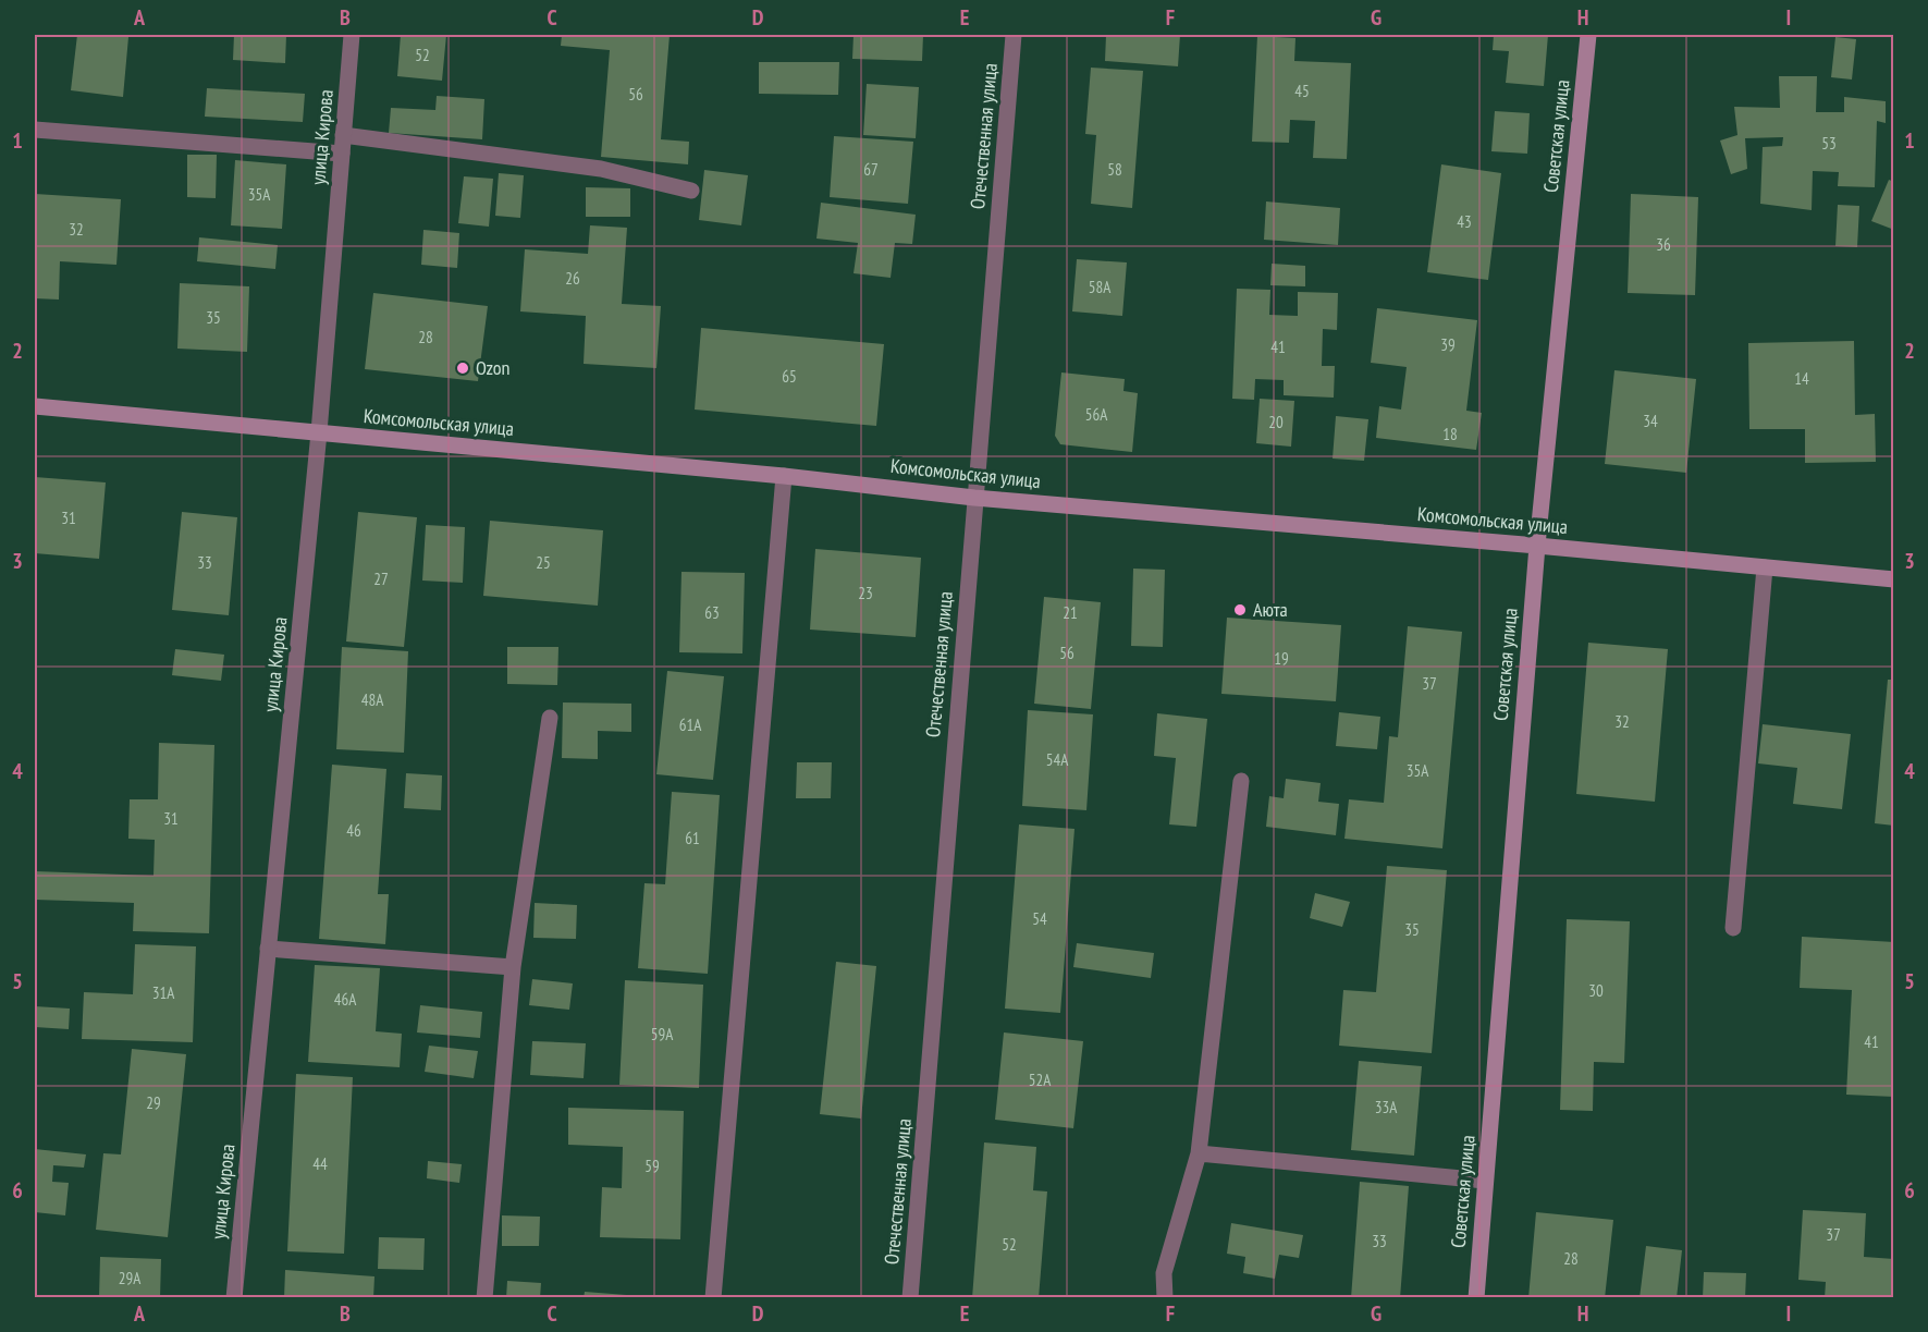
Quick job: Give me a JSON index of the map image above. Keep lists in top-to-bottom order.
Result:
{
  "streets": {
    "main road": ["Советская улица", "Комсомольская улица"],
    "street": ["Отечественная улица", "улица Кирова"]
  },
  "crossings": [
    ["Отечественная улица", "Комсомольская улица"],
    ["Советская улица", "Комсомольская улица"],
    ["улица Кирова", "Комсомольская улица"]
  ],
  "places": ["Ozon", "Аюта"],
  "house_numbers": [
    "52",
    "45",
    "56",
    "53",
    "67",
    "58",
    "35А",
    "43",
    "32",
    "36",
    "26",
    "58А",
    "35",
    "28",
    "39",
    "41",
    "65",
    "14",
    "56А",
    "34",
    "20",
    "18",
    "31",
    "33",
    "25",
    "27",
    "23",
    "63",
    "21",
    "56",
    "19",
    "37",
    "48А",
    "32",
    "61А",
    "54А",
    "35А",
    "31",
    "46",
    "61",
    "54",
    "35",
    "30",
    "31А",
    "46А",
    "59А",
    "41",
    "52А",
    "29",
    "33А",
    "44",
    "59",
    "37",
    "33",
    "52",
    "28",
    "29А"
  ],
  "grid": {
    "columns": [
      "A",
      "B",
      "C",
      "D",
      "E",
      "F",
      "G",
      "H",
      "I"
    ],
    "rows": [
      "1",
      "2",
      "3",
      "4",
      "5",
      "6"
    ]
  }
}
